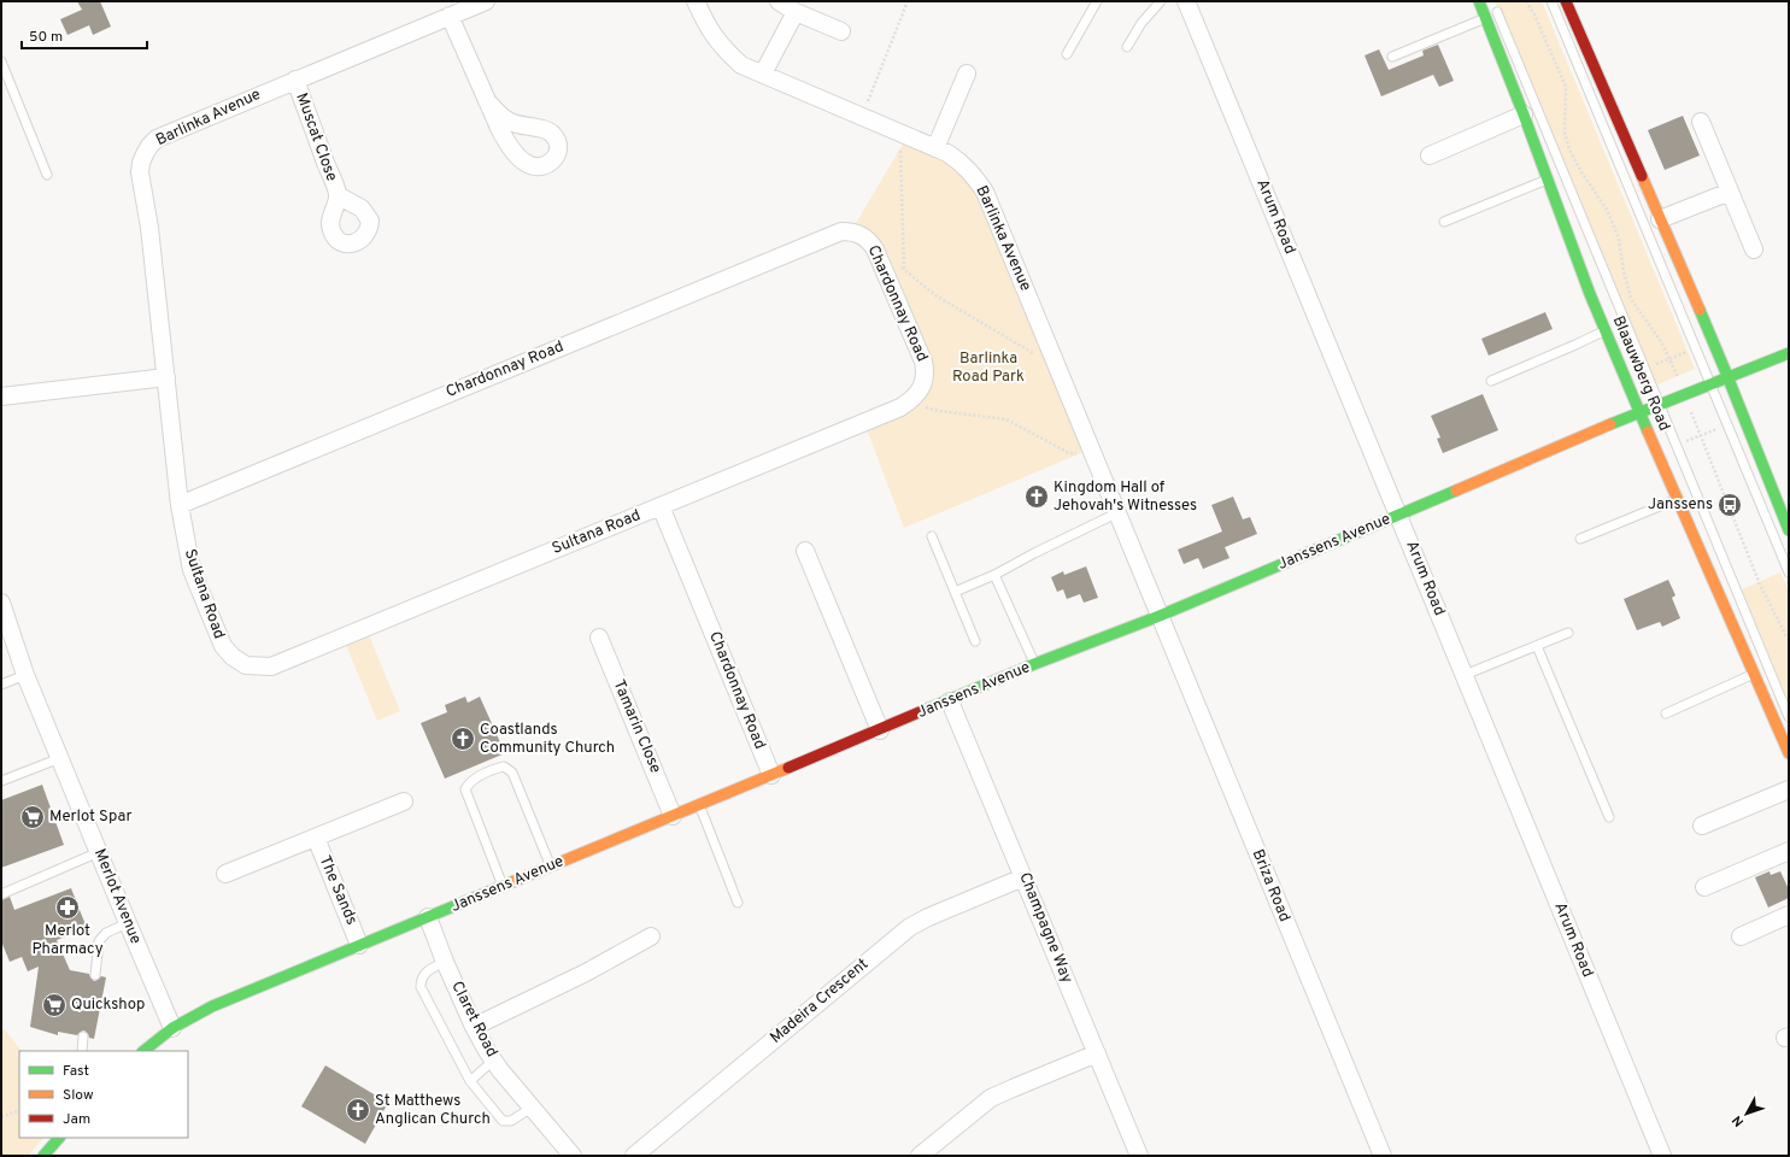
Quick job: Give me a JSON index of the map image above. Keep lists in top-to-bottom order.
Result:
{
  "streets": {
    "street": [
      "Barlinka Avenue",
      "Muscat Close",
      "Arum Road",
      "Chardonnay Road",
      "Blaauwberg Road",
      "Sultana Road",
      "Janssens Avenue",
      "Tamarin Close",
      "Briza Road",
      "The Sands",
      "Merlot Avenue",
      "Champagne Way",
      "Madeira Crescent",
      "Claret Road"
    ]
  },
  "crossings": [
    ["Barlinka Avenue", "Muscat Close"],
    ["Barlinka Avenue", "Sultana Road"],
    ["Barlinka Avenue", "Janssens Avenue"],
    ["Barlinka Avenue", "Briza Road"],
    ["Arum Road", "Janssens Avenue"],
    ["Chardonnay Road", "Sultana Road"],
    ["Chardonnay Road", "Janssens Avenue"],
    ["Blaauwberg Road", "Janssens Avenue"],
    ["Janssens Avenue", "Tamarin Close"],
    ["Janssens Avenue", "Briza Road"],
    ["Janssens Avenue", "The Sands"],
    ["Janssens Avenue", "Merlot Avenue"],
    ["Janssens Avenue", "Champagne Way"],
    ["Janssens Avenue", "Claret Road"],
    ["Champagne Way", "Madeira Crescent"]
  ],
  "parks": ["Barlinka Road Park"],
  "places": {
    "church": ["Kingdom Hall of Jehovah's Witnesses", "Coastlands Community Church", "St Matthews Anglican Church"],
    "bus stop": ["Janssens"],
    "supermarket": ["Merlot Spar", "Quickshop"],
    "pharmacy": ["Merlot Pharmacy"]
  },
  "legend": ["Fast", "Slow", "Jam"],
  "scale_bar": "50 m",
  "north": "bottom left"
}
